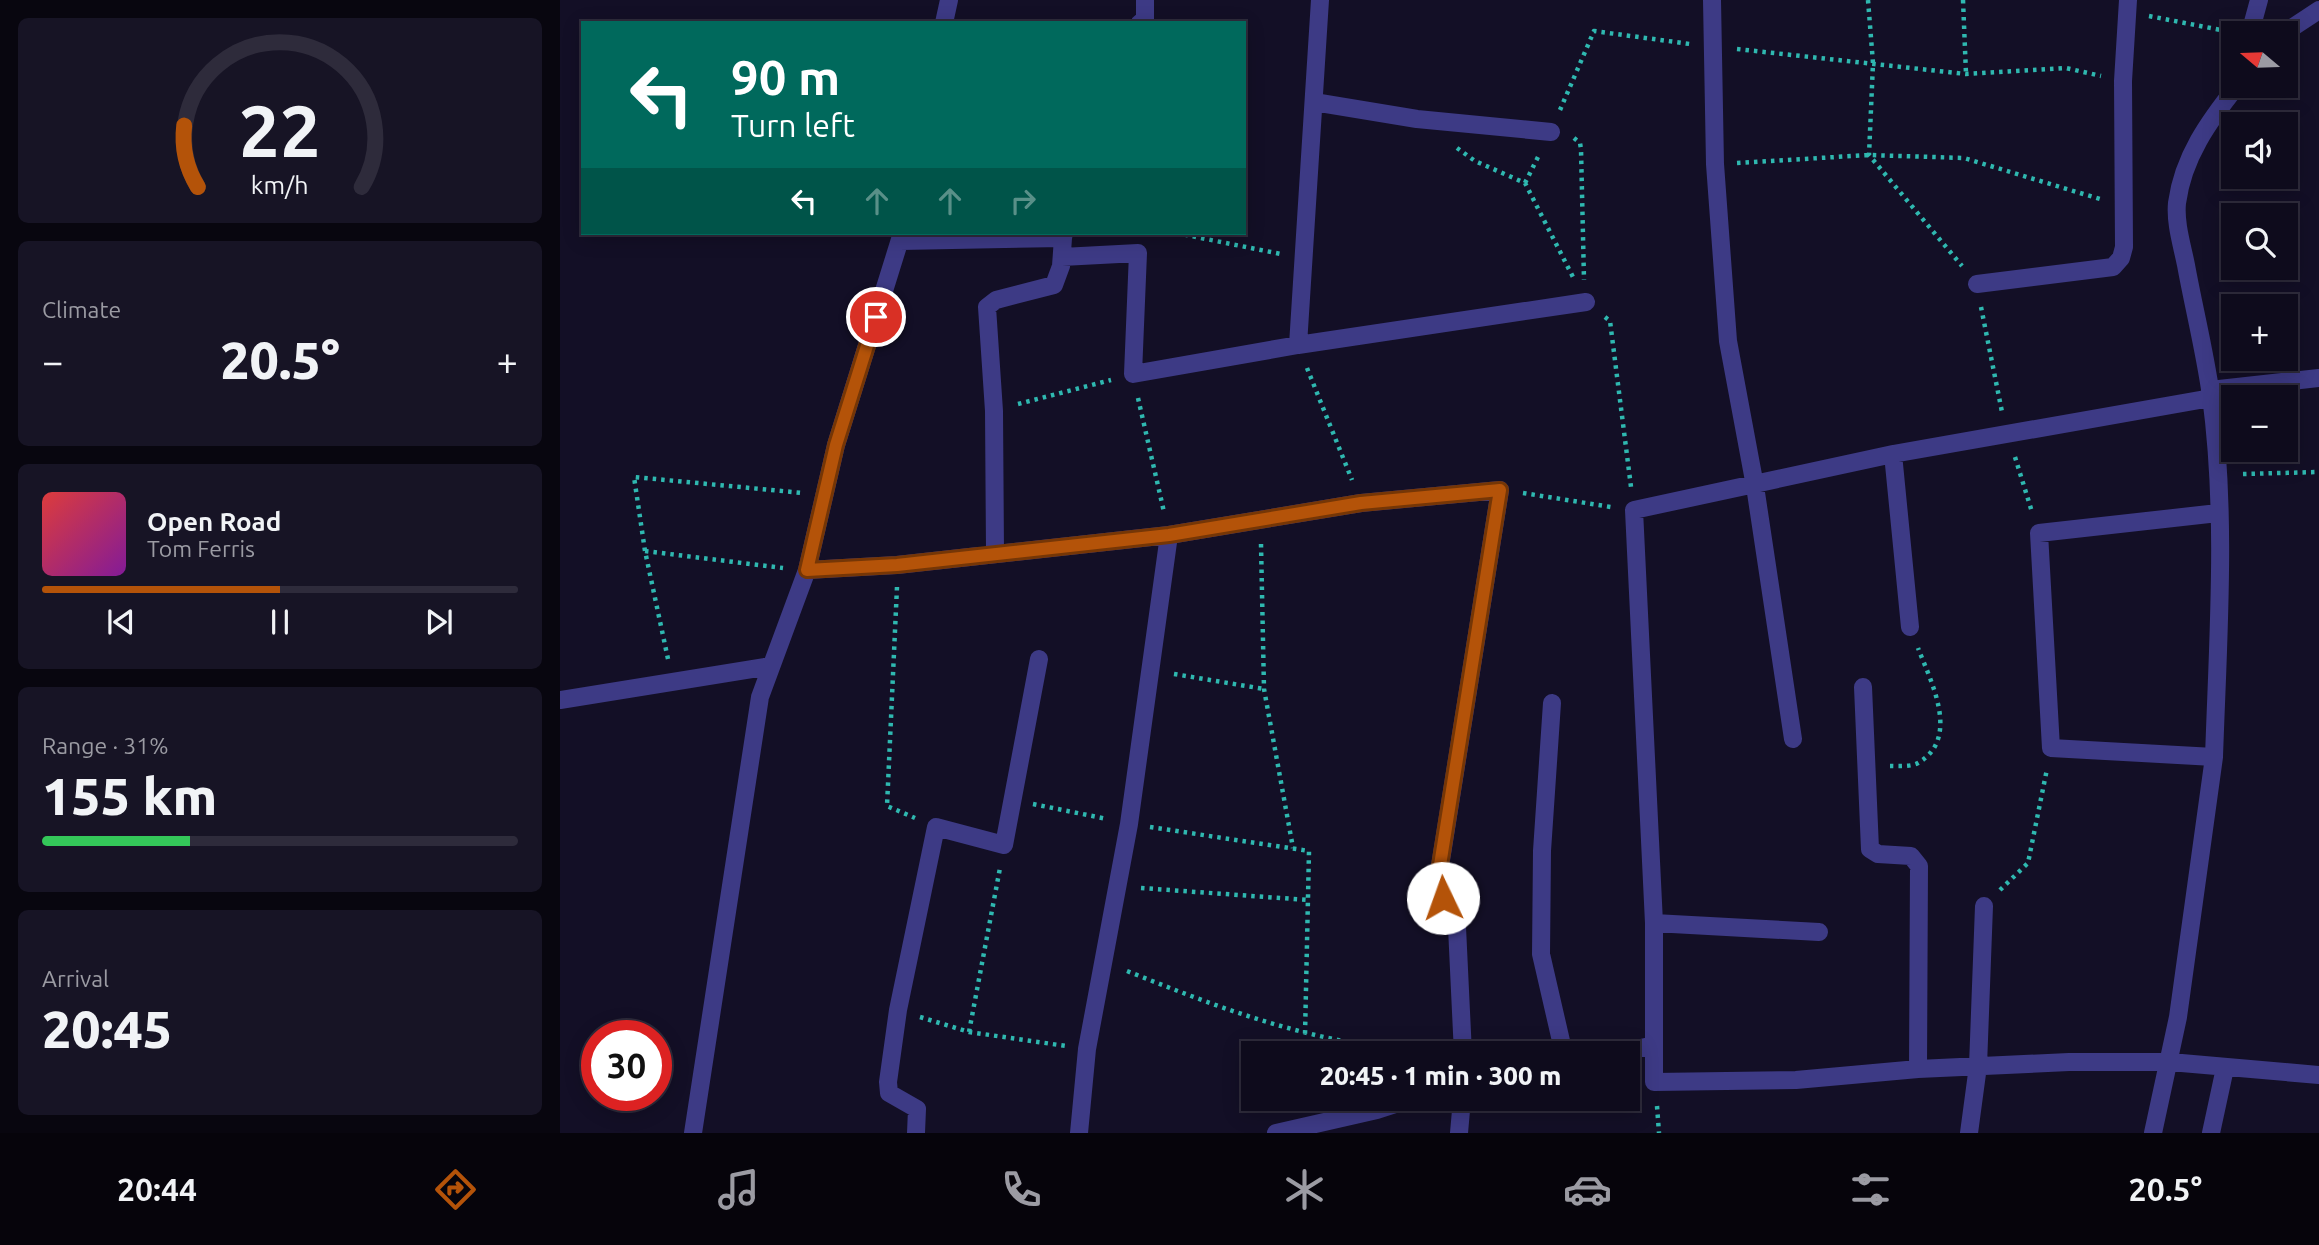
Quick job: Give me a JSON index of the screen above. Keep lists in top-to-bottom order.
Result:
{
  "north": "left",
  "page": {
    "map_buttons": ["+", "−"],
    "turn": ["90 m", "Turn left"],
    "tile": [
      "Climate",
      ["Range · 31%", "155 km"],
      ["Arrival", "20:45"]
    ],
    "heat": ["−", "20.5°", "+"],
    "song": ["Open Road", "Tom Ferris"],
    "limit": "30",
    "trip": "20:45 · 1 min · 300 m",
    "tabs": ["20:44", "20.5°"],
    "gauge": ["22", "km/h"]
  }
}
